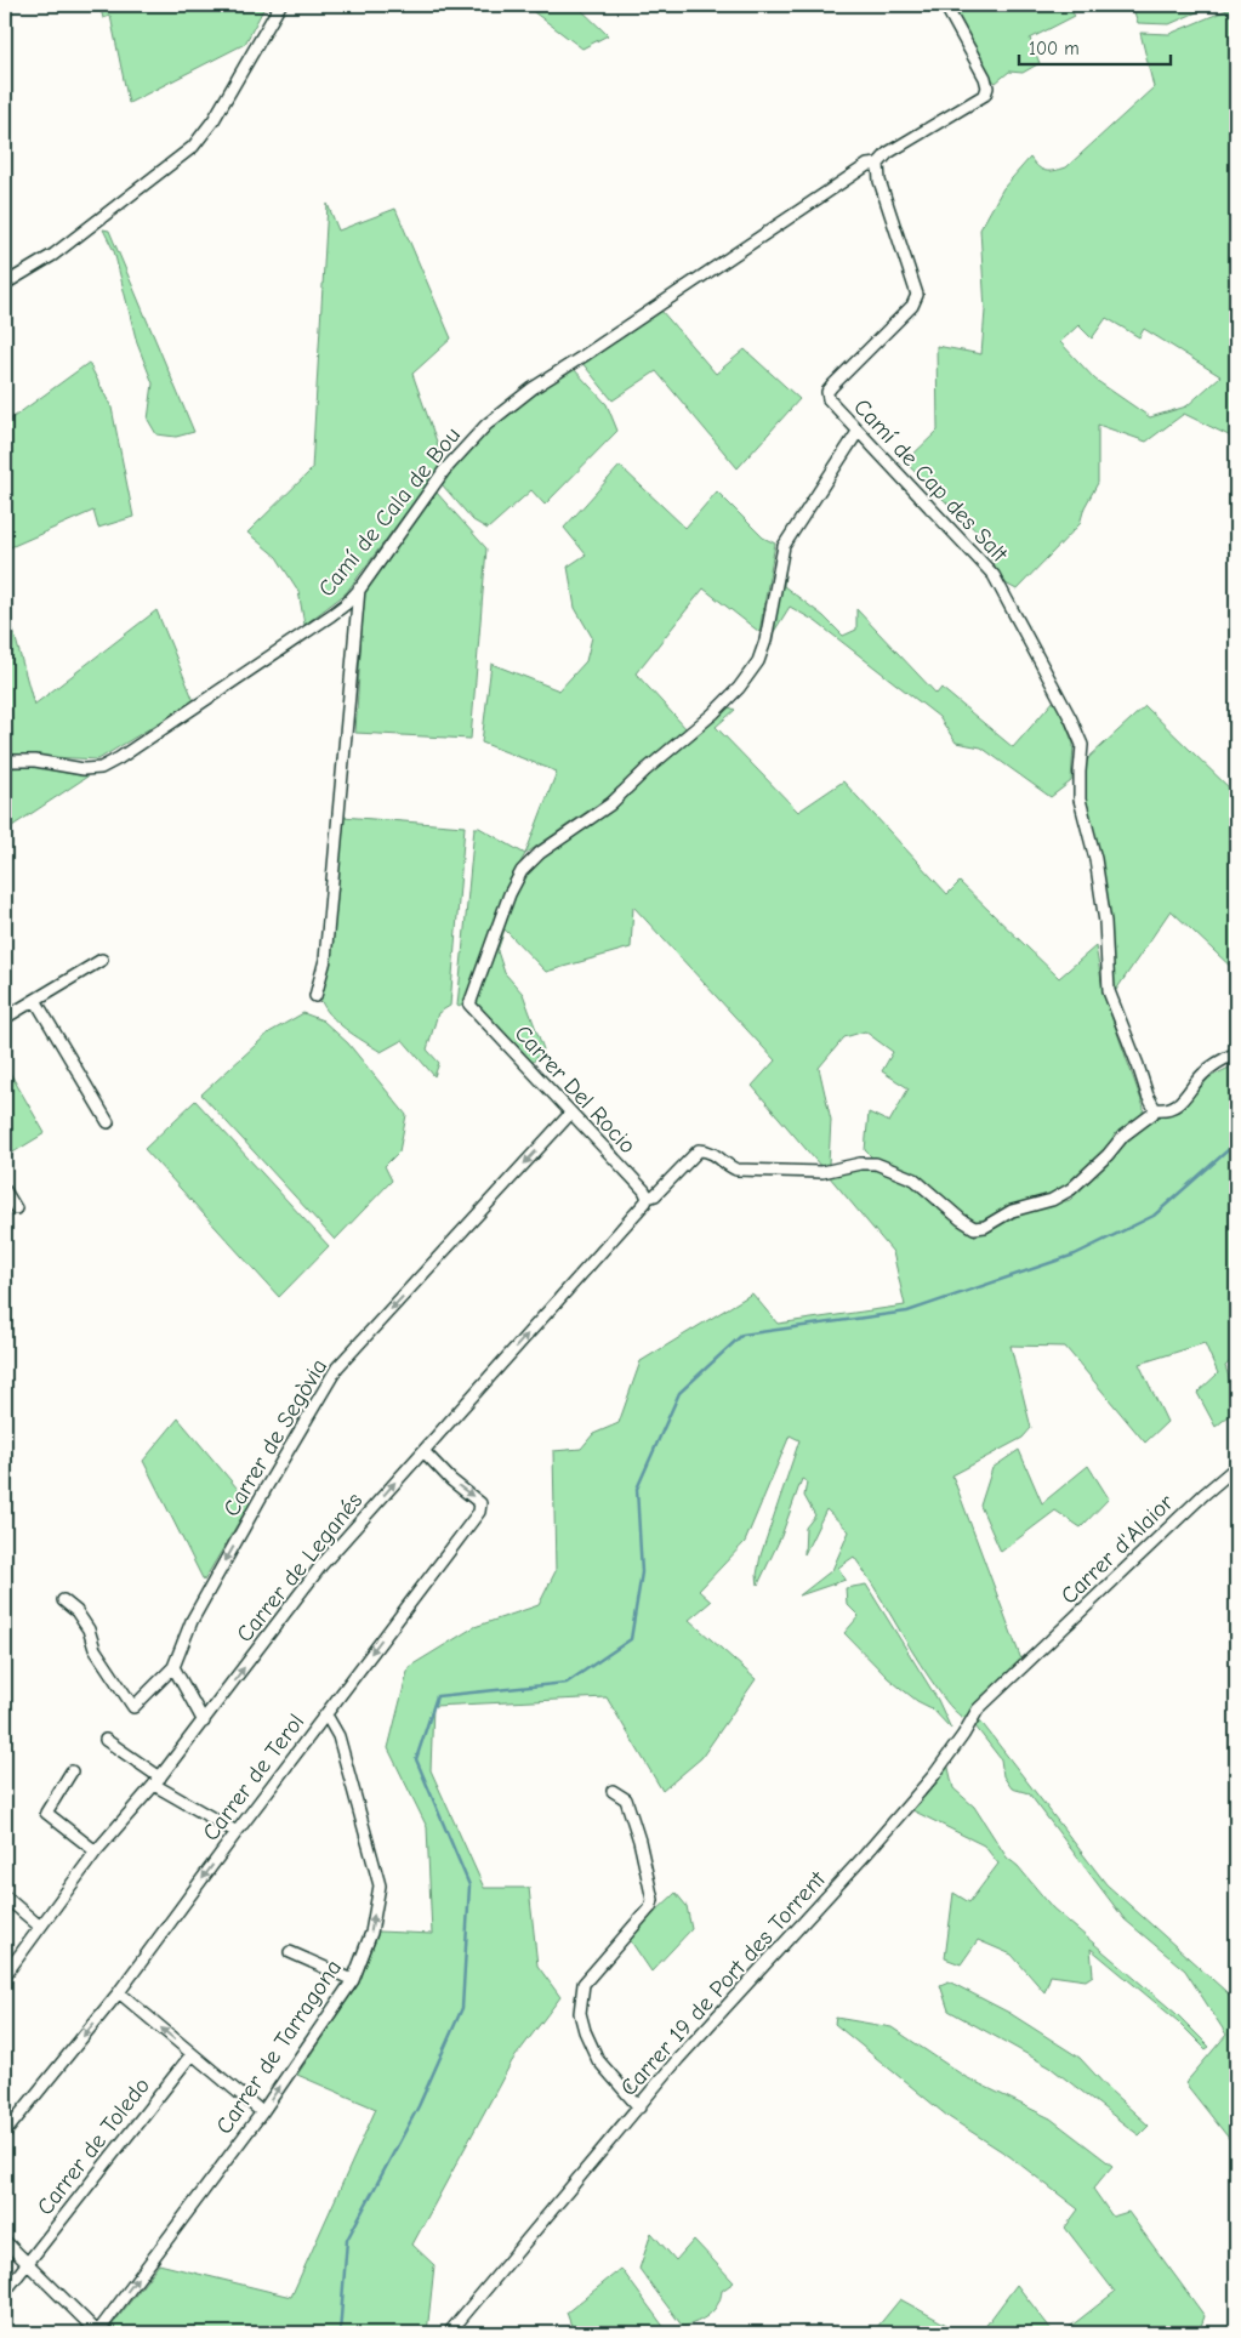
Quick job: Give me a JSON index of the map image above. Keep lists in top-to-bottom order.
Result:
{
  "streets": {
    "street": [
      "Camí de Cap des Salt",
      "Camí de Cala de Bou",
      "Carrer Del Rocio",
      "Carrer de Segòvia",
      "Carrer d'Alaior",
      "Carrer de Leganés",
      "Carrer de Terol",
      "Carrer 19 de Port des Torrent",
      "Carrer de Tarragona",
      "Carrer de Toledo"
    ]
  },
  "crossings": [
    ["Camí de Cap des Salt", "Camí de Cala de Bou"],
    ["Camí de Cap des Salt", "Carrer Del Rocio"],
    ["Camí de Cap des Salt", "Carrer de Leganés"],
    ["Carrer Del Rocio", "Carrer de Segòvia"],
    ["Carrer Del Rocio", "Carrer de Leganés"],
    ["Carrer d'Alaior", "Carrer 19 de Port des Torrent"],
    ["Carrer de Leganés", "Carrer de Terol"],
    ["Carrer de Terol", "Carrer de Tarragona"]
  ],
  "one_way": [
    "Carrer de Segòvia",
    "Carrer de Leganés",
    "Carrer de Terol",
    "Carrer de Tarragona"
  ],
  "scale_bar": "100 m"
}
